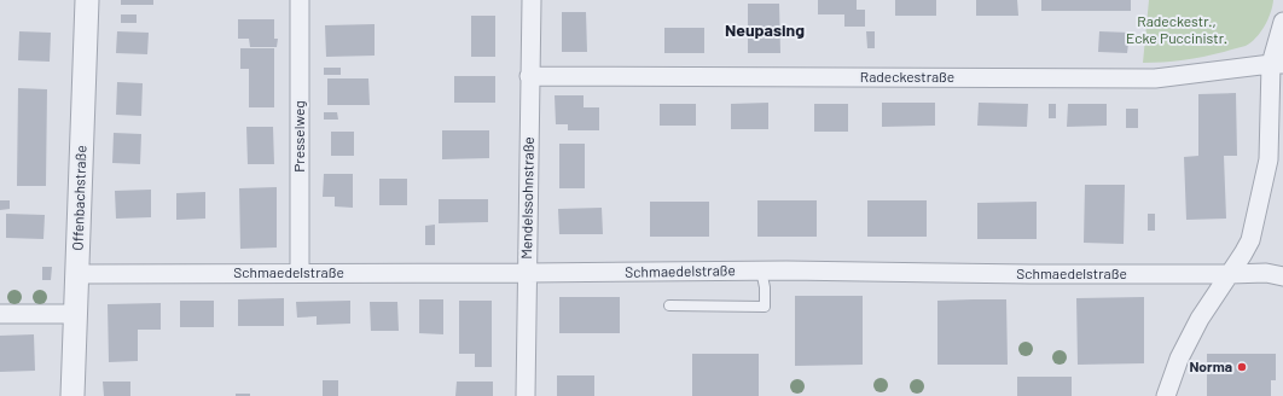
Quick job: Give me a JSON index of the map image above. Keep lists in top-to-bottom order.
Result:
{
  "streets": {
    "street": [
      "Radeckestraße",
      "Presselweg",
      "Offenbachstraße",
      "Mendelssohnstraße",
      "Schmaedelstraße"
    ]
  },
  "crossings": [
    ["Radeckestraße", "Mendelssohnstraße"],
    ["Presselweg", "Schmaedelstraße"],
    ["Offenbachstraße", "Schmaedelstraße"],
    ["Mendelssohnstraße", "Schmaedelstraße"]
  ],
  "districts": ["Neupasing"],
  "parks": ["Radeckestr., Ecke Puccinistr."],
  "places": ["Norma"]
}
